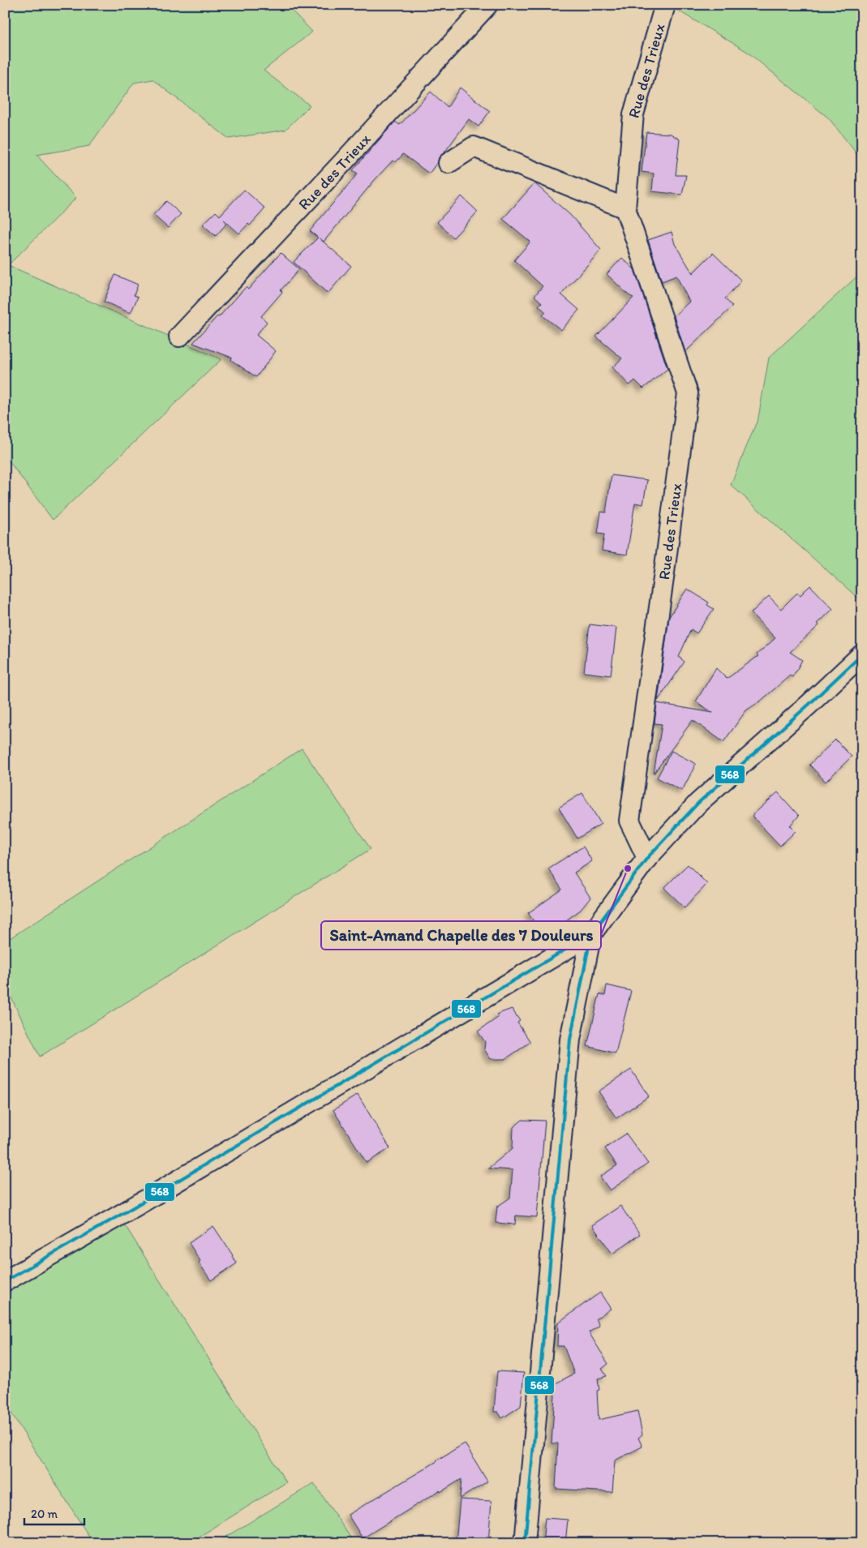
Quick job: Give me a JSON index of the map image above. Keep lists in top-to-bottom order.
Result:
{
  "streets": {
    "street": ["Rue des Trieux"]
  },
  "places": ["Saint-Amand Chapelle des 7 Douleurs"],
  "lines": ["transit line 568"],
  "scale_bar": "20 m"
}
